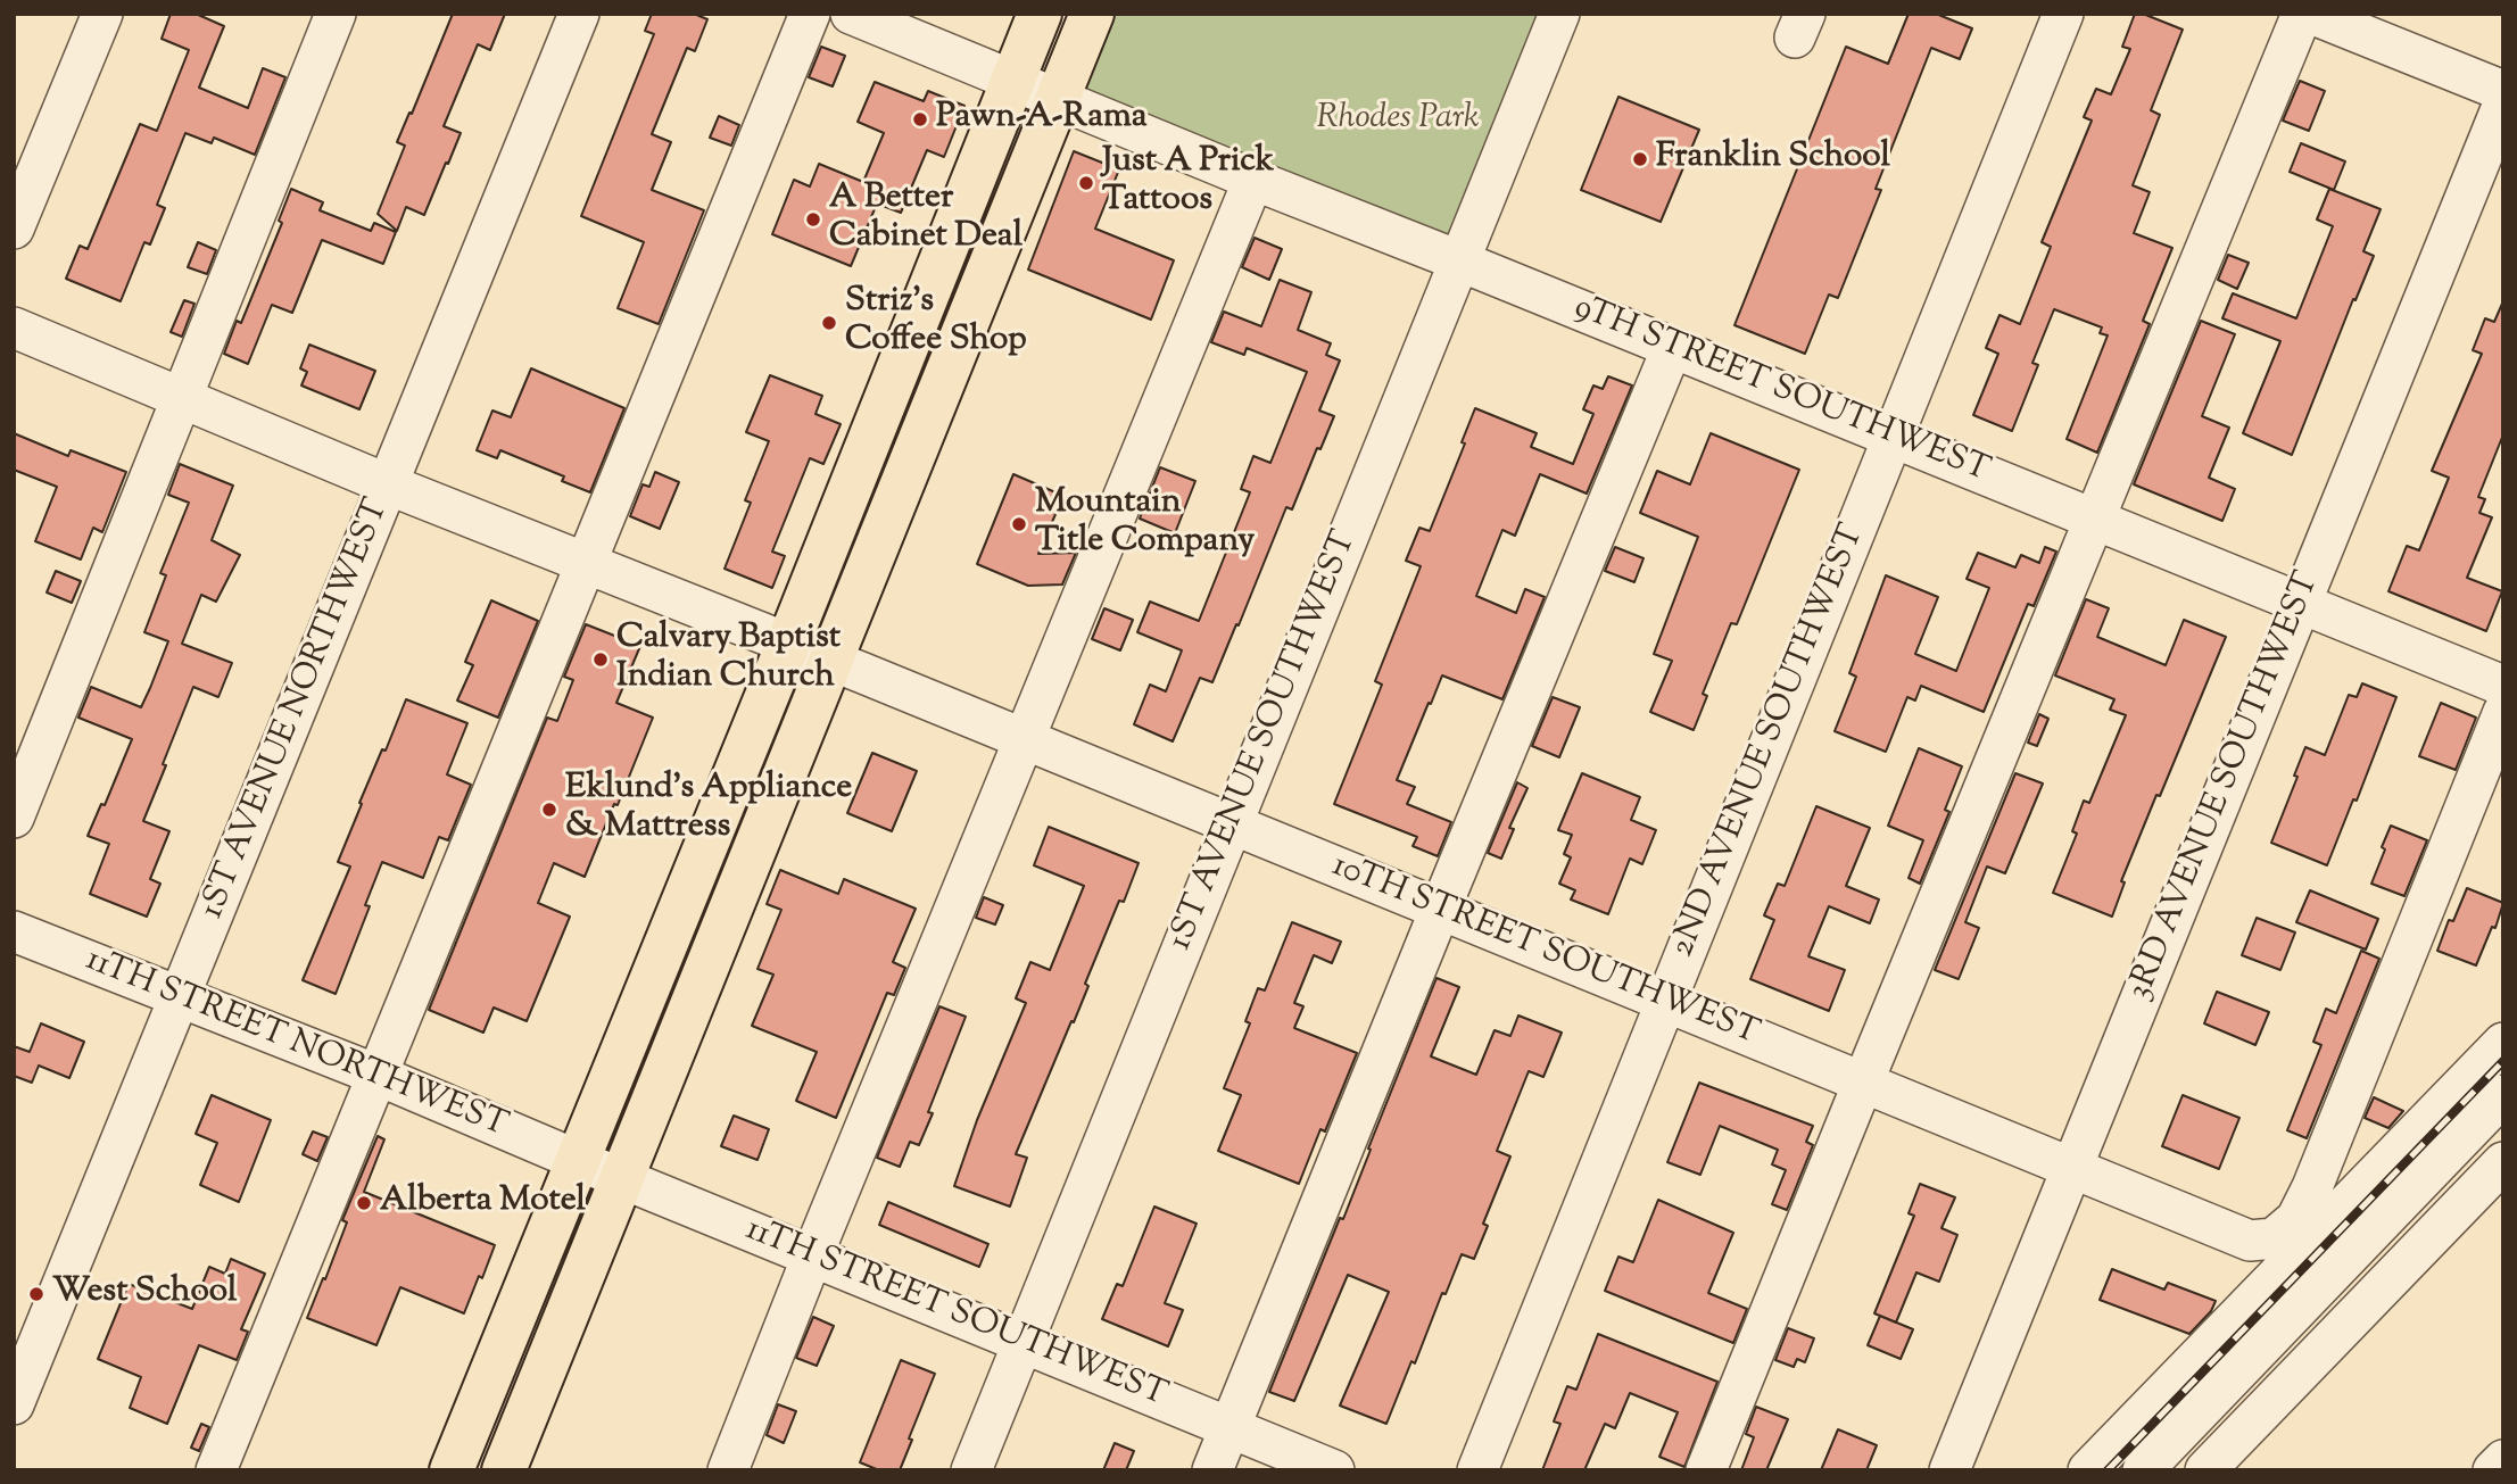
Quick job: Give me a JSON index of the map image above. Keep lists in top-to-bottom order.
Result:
{
  "streets": {
    "street": [
      "9TH STREET SOUTHWEST",
      "1ST AVENUE NORTHWEST",
      "1ST AVENUE SOUTHWEST",
      "2ND AVENUE SOUTHWEST",
      "3RD AVENUE SOUTHWEST",
      "10TH STREET SOUTHWEST",
      "11TH STREET NORTHWEST",
      "11TH STREET SOUTHWEST"
    ]
  },
  "crossings": [
    ["9TH STREET SOUTHWEST", "1ST AVENUE SOUTHWEST"],
    ["9TH STREET SOUTHWEST", "2ND AVENUE SOUTHWEST"],
    ["9TH STREET SOUTHWEST", "3RD AVENUE SOUTHWEST"],
    ["1ST AVENUE NORTHWEST", "10TH STREET SOUTHWEST"],
    ["1ST AVENUE NORTHWEST", "11TH STREET NORTHWEST"],
    ["1ST AVENUE SOUTHWEST", "10TH STREET SOUTHWEST"],
    ["1ST AVENUE SOUTHWEST", "11TH STREET SOUTHWEST"],
    ["2ND AVENUE SOUTHWEST", "10TH STREET SOUTHWEST"],
    ["3RD AVENUE SOUTHWEST", "10TH STREET SOUTHWEST"],
    ["11TH STREET NORTHWEST", "11TH STREET SOUTHWEST"]
  ],
  "parks": ["Rhodes Park"],
  "places": [
    "Pawn-A-Rama",
    "Franklin School",
    "Just A Prick Tattoos",
    "A Better Cabinet Deal",
    "Striz's Coffee Shop",
    "Mountain Title Company",
    "Calvary Baptist Indian Church",
    "Eklund's Appliance & Mattress",
    "Alberta Motel",
    "West School"
  ]
}
